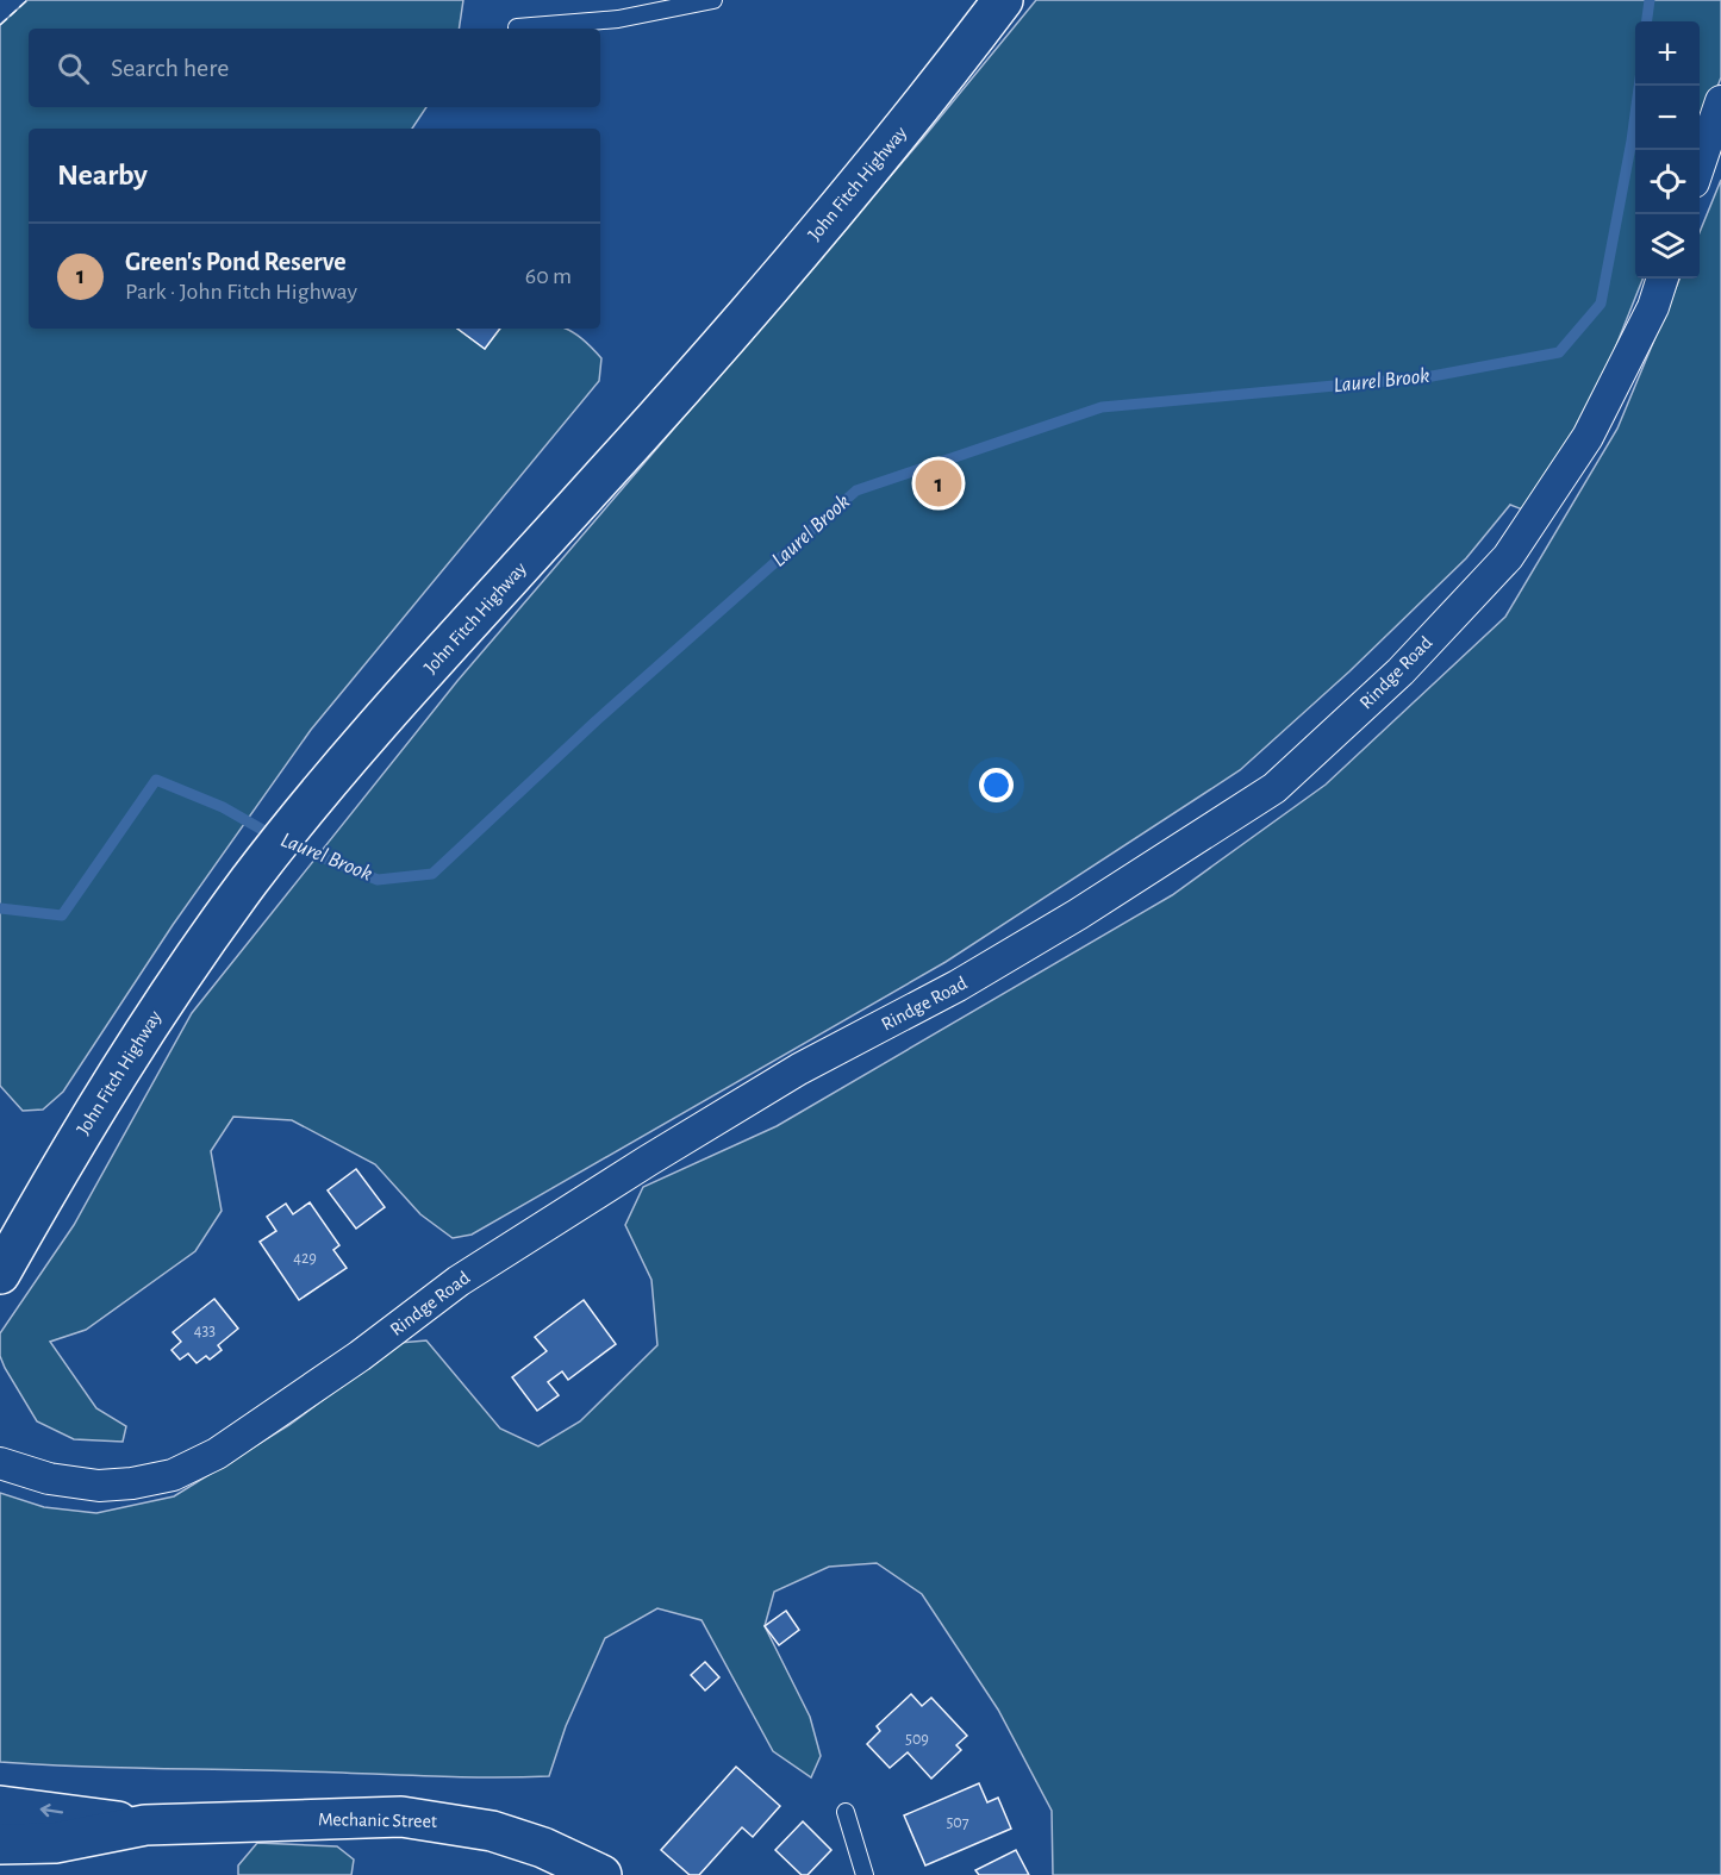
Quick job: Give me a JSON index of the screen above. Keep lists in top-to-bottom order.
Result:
{
  "streets": {
    "main road": ["John Fitch Highway", "Mechanic Street"],
    "street": ["Rindge Road"]
  },
  "water": ["Laurel Brook"],
  "house_numbers": [
    "429",
    "433",
    "509",
    "507"
  ],
  "page": {
    "map_buttons": ["+", "−"],
    "search": "Search here",
    "heading": "Nearby",
    "list": [
      {
        "mark": "1",
        "name": "Green's Pond Reserve",
        "note": "Park · John Fitch Highway",
        "value": "60 m"
      }
    ],
    "pins": "1"
  }
}
